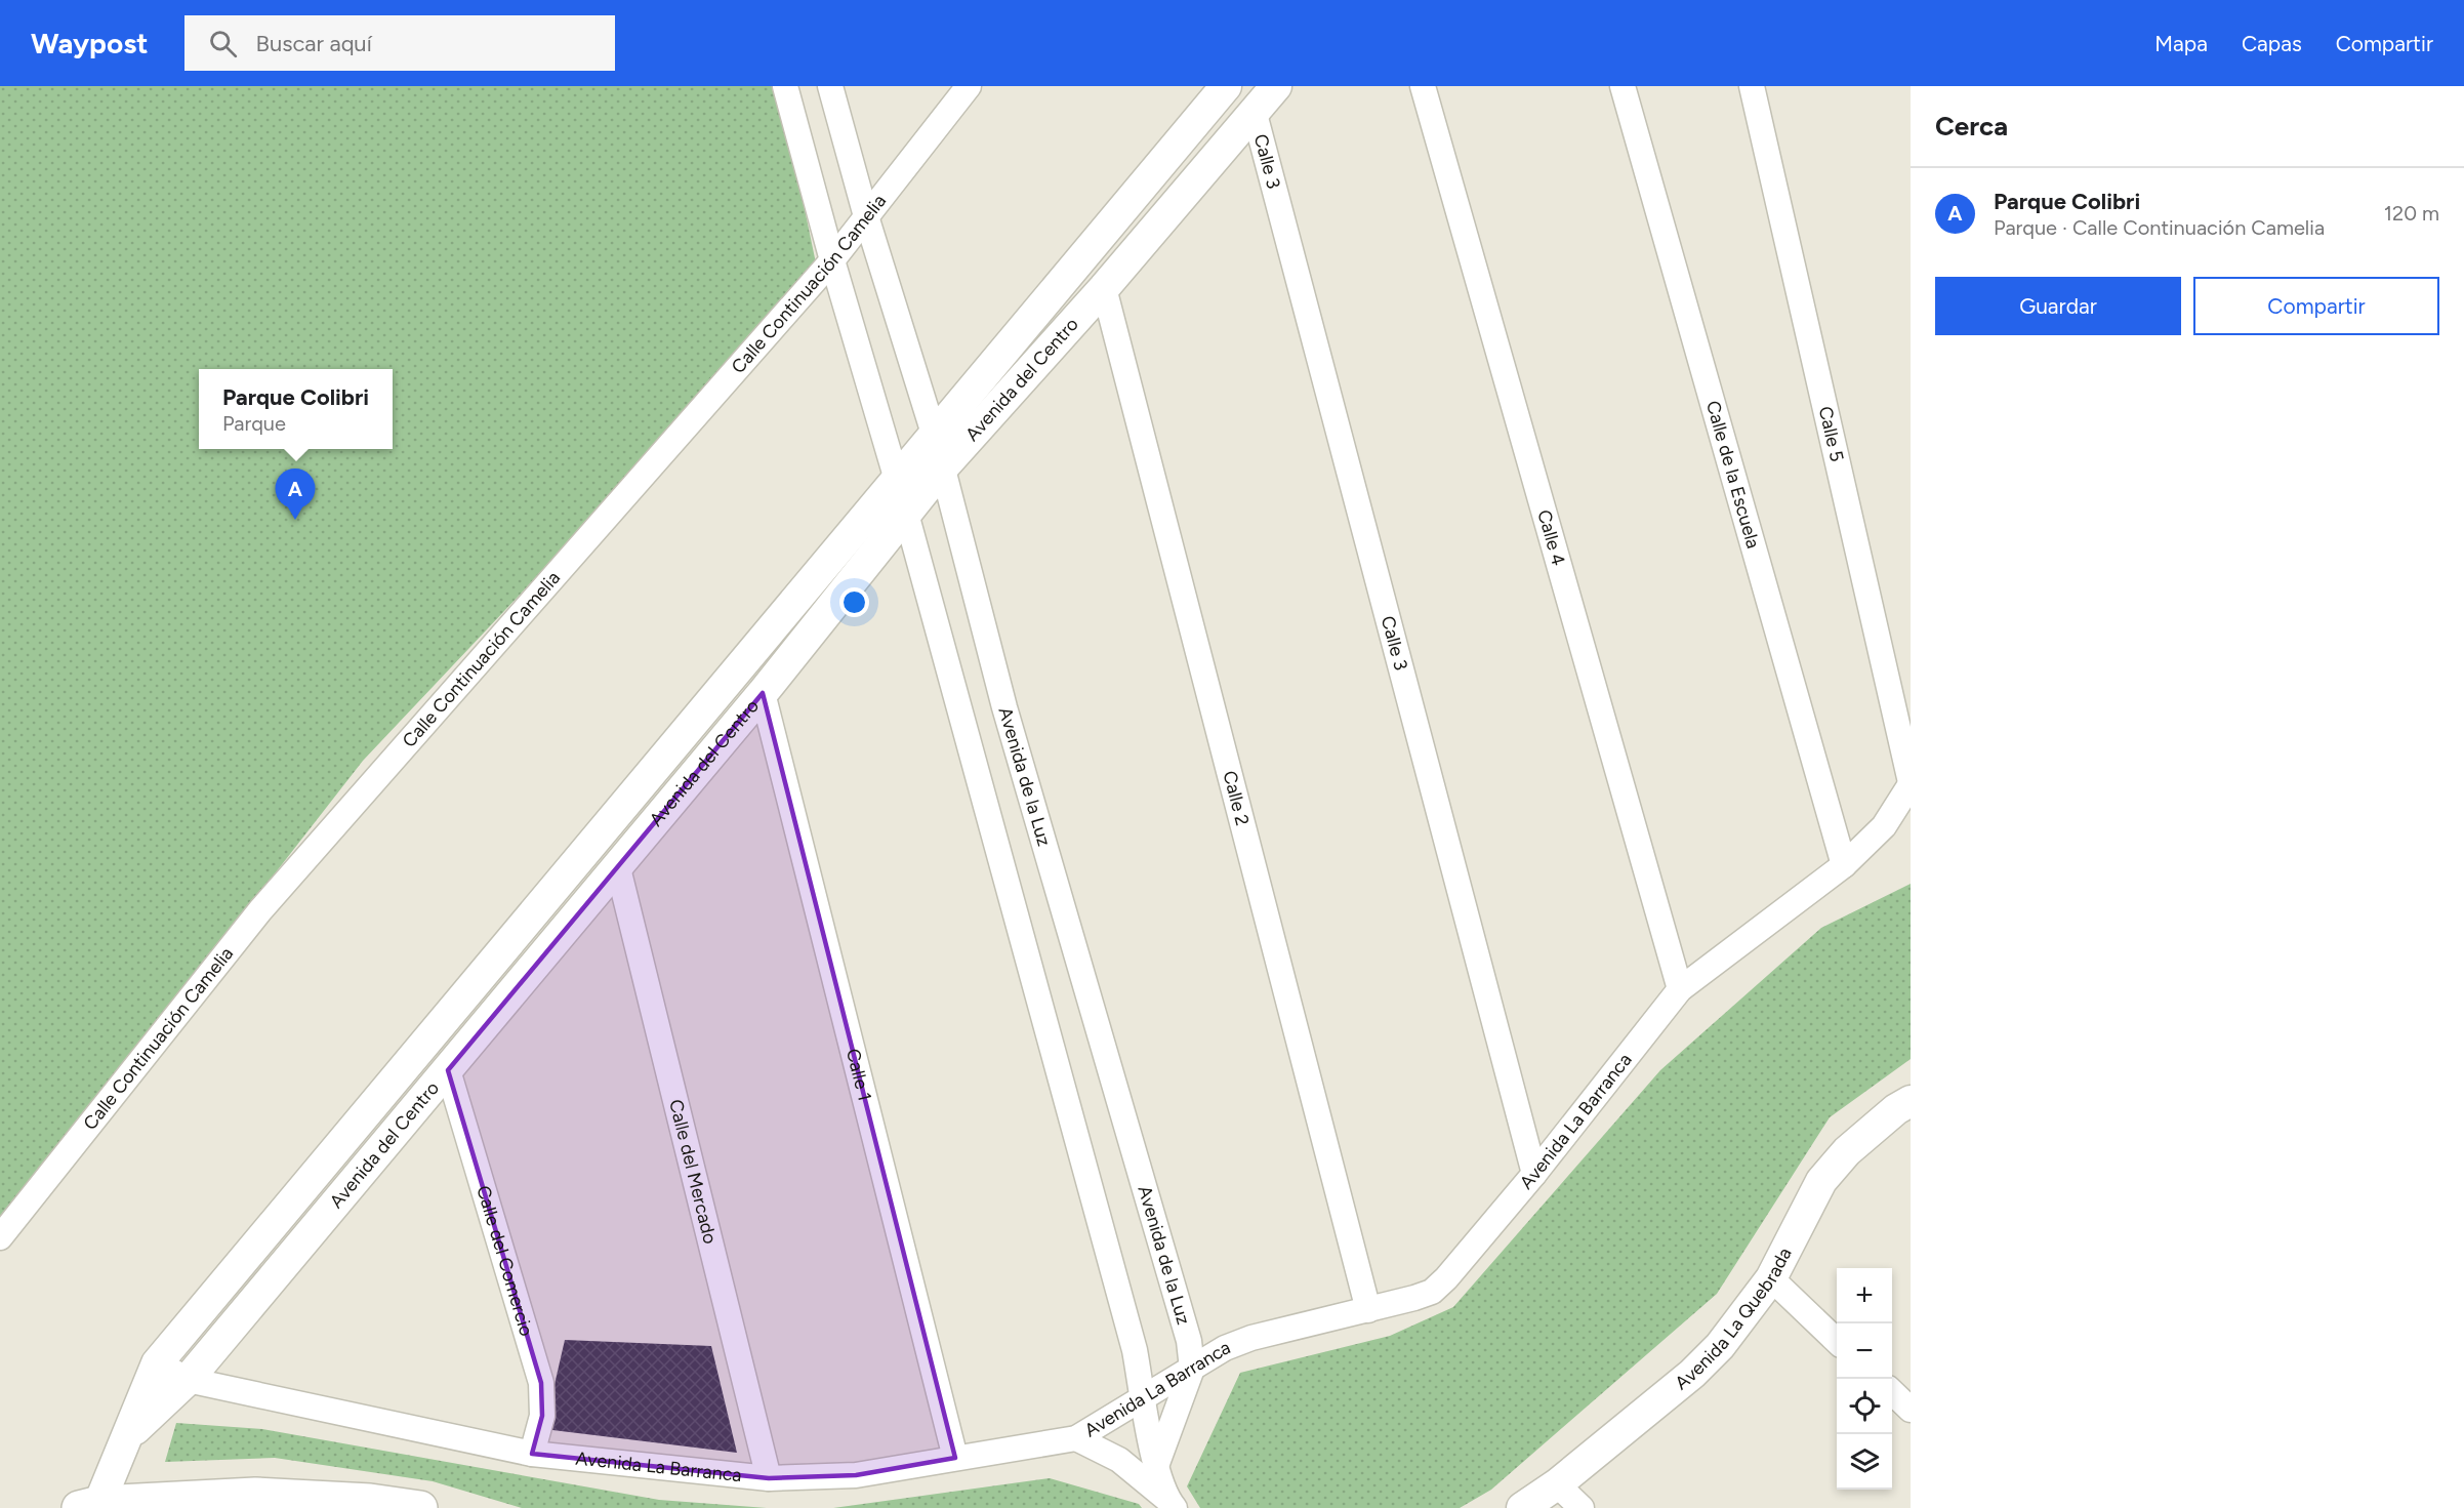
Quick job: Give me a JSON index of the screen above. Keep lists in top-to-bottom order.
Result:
{
  "streets": {
    "street": [
      "Calle 3",
      "Calle Continuación Camelia",
      "Avenida del Centro",
      "Calle 5",
      "Calle de la Escuela",
      "Calle 4",
      "Avenida de la Luz",
      "Calle 2",
      "Calle 1",
      "Avenida La Barranca",
      "Calle del Mercado",
      "Calle del Comercio",
      "Avenida La Quebrada"
    ]
  },
  "crossings": [
    ["Calle 3", "Avenida del Centro"],
    ["Calle 3", "Avenida La Barranca"],
    ["Calle Continuación Camelia", "Avenida de la Luz"],
    ["Avenida del Centro", "Avenida de la Luz"],
    ["Avenida del Centro", "Calle 2"],
    ["Avenida del Centro", "Calle 1"],
    ["Avenida del Centro", "Avenida La Barranca"],
    ["Avenida del Centro", "Calle del Mercado"],
    ["Avenida del Centro", "Calle del Comercio"],
    ["Calle 5", "Avenida La Barranca"],
    ["Calle de la Escuela", "Avenida La Barranca"],
    ["Calle 4", "Avenida La Barranca"],
    ["Avenida de la Luz", "Avenida La Barranca"],
    ["Calle 2", "Avenida La Barranca"],
    ["Calle 1", "Avenida La Barranca"],
    ["Avenida La Barranca", "Calle del Mercado"],
    ["Avenida La Barranca", "Calle del Comercio"]
  ],
  "page": {
    "header": "Waypost",
    "search": "Buscar aquí",
    "nav": ["Mapa", "Capas", "Compartir"],
    "heading": "Cerca",
    "list": [
      {
        "mark": "A",
        "name": "Parque Colibri",
        "note": "Parque · Calle Continuación Camelia",
        "value": "120 m"
      }
    ],
    "buttons": ["Guardar", "Compartir"],
    "popup": ["Parque Colibri", "Parque"],
    "pins": "A",
    "map_buttons": ["+", "−"]
  }
}
